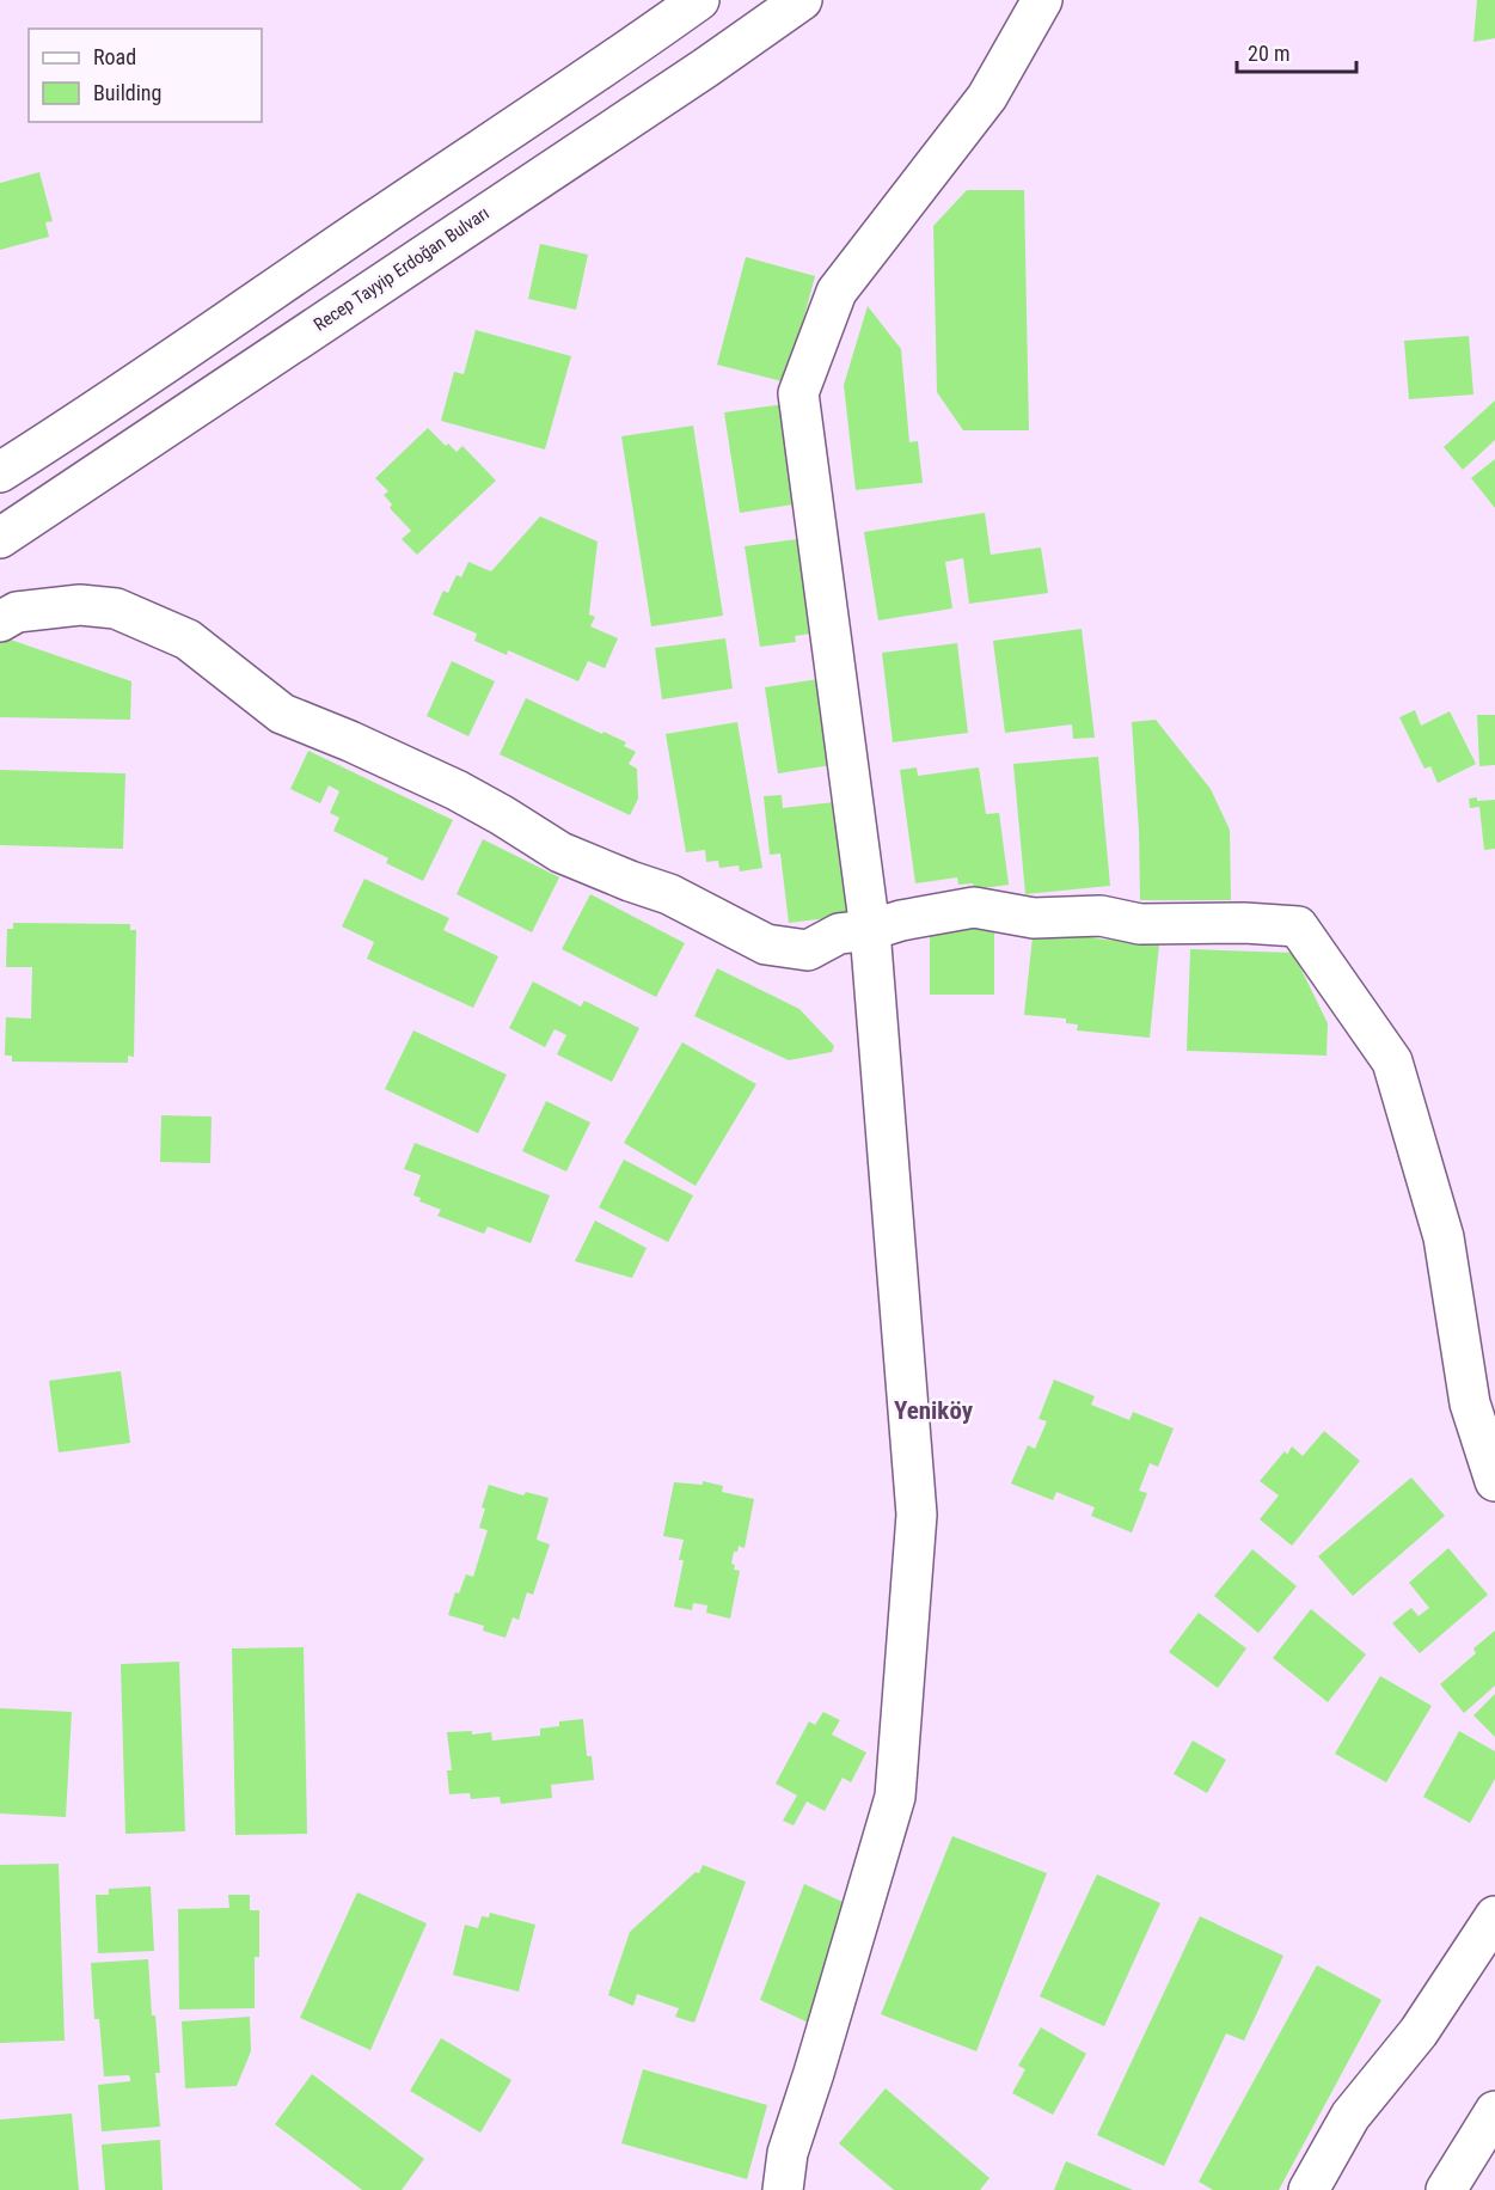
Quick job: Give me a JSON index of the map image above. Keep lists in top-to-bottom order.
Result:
{
  "streets": {
    "street": ["Recep Tayyip Erdoğan Bulvarı"]
  },
  "districts": ["Yeniköy"],
  "legend": ["Road", "Building"],
  "scale_bar": "20 m"
}
